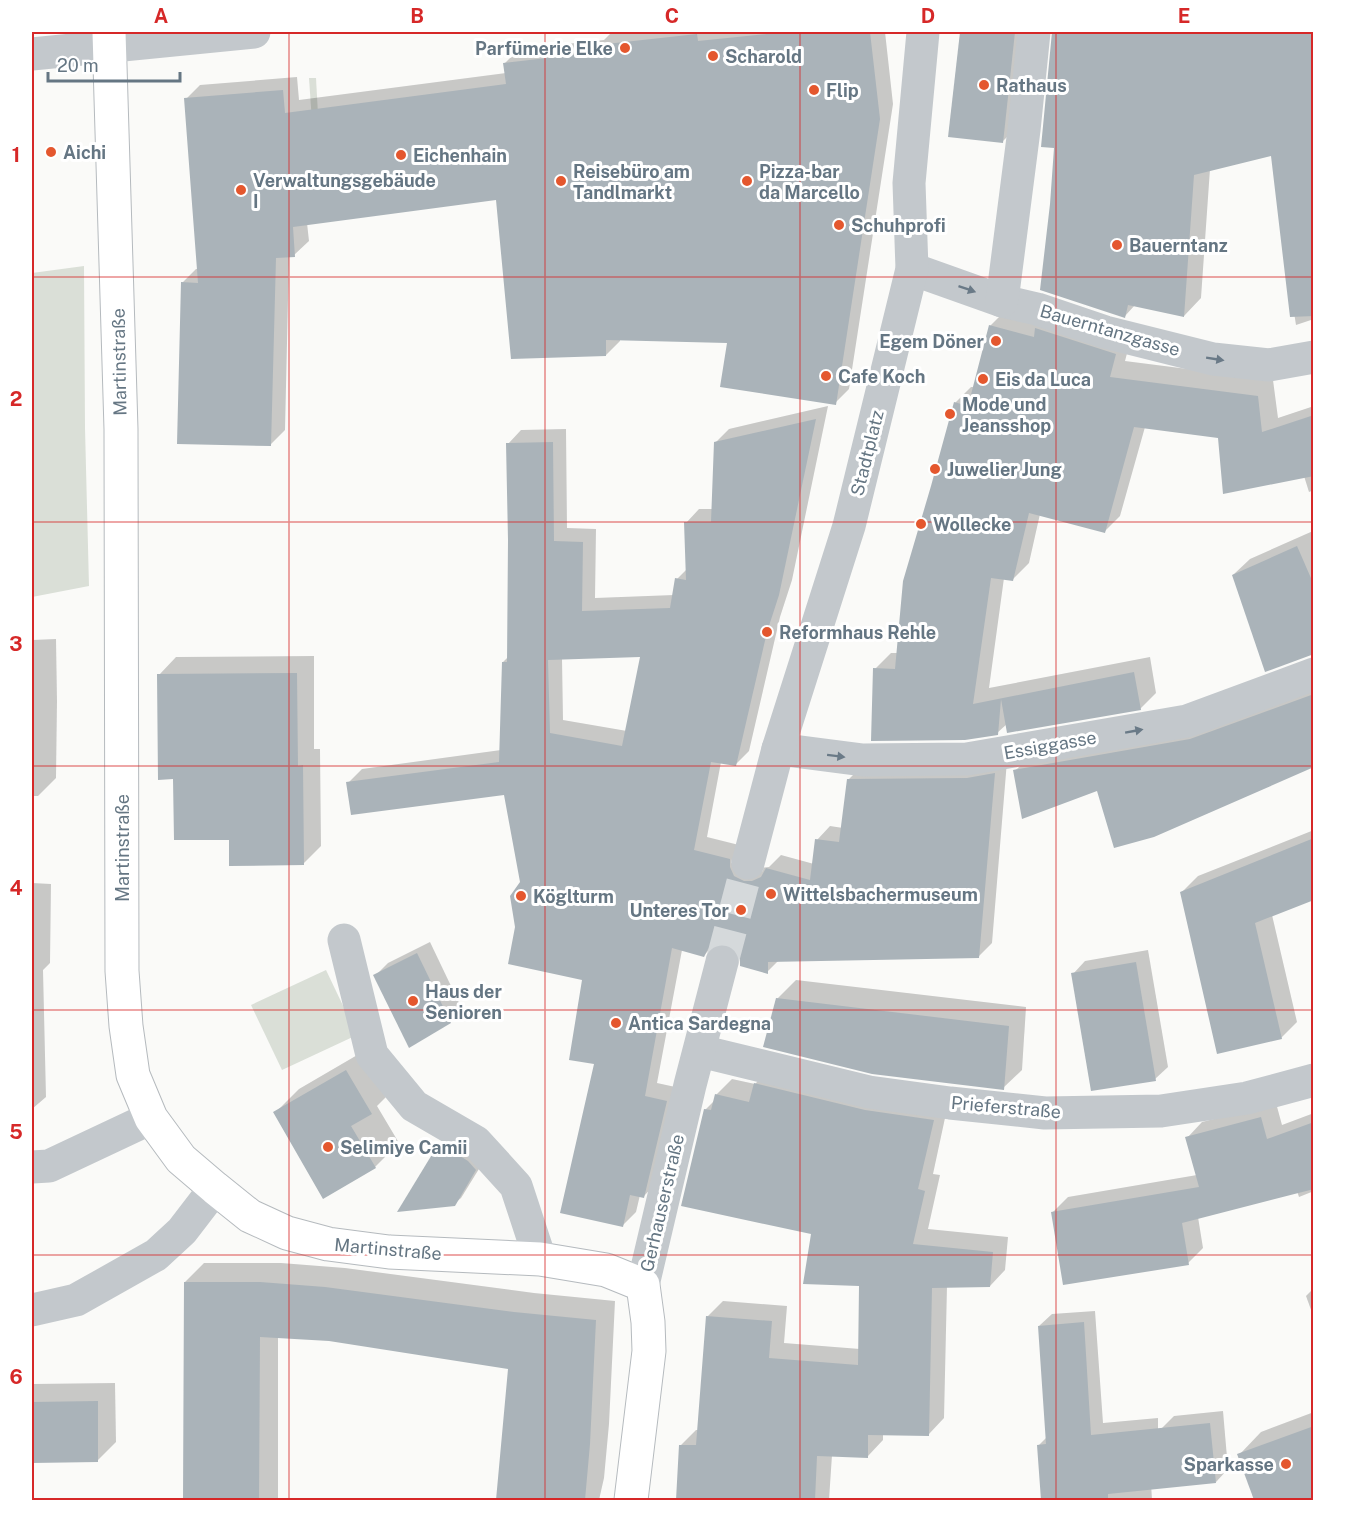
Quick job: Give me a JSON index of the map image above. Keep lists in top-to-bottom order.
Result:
{
  "streets": {
    "main road": ["Martinstraße", "Gerhauserstraße"],
    "street": [
      "Bauerntanzgasse",
      "Stadtplatz",
      "Essiggasse",
      "Prieferstraße"
    ]
  },
  "crossings": [
    ["Bauerntanzgasse", "Stadtplatz"],
    ["Martinstraße", "Gerhauserstraße"],
    ["Stadtplatz", "Essiggasse"],
    ["Prieferstraße", "Gerhauserstraße"]
  ],
  "one_way": ["Bauerntanzgasse", "Essiggasse"],
  "places": [
    "Parfümerie Elke",
    "Scharold",
    "Rathaus",
    "Flip",
    "Aichi",
    "Eichenhain",
    "Reisebüro am Tandlmarkt",
    "Pizza-bar da Marcello",
    "Verwaltungsgebäude I",
    "Schuhprofi",
    "Bauerntanz",
    "Egem Döner",
    "Cafe Koch",
    "Eis da Luca",
    "Mode und Jeansshop",
    "Juwelier Jung",
    "Wollecke",
    "Reformhaus Rehle",
    "Wittelsbachermuseum",
    "Köglturm",
    "Unteres Tor",
    "Haus der Senioren",
    "Antica Sardegna",
    "Selimiye Camii",
    "Sparkasse"
  ],
  "scale_bar": "20 m",
  "grid": {
    "columns": [
      "A",
      "B",
      "C",
      "D",
      "E"
    ],
    "rows": [
      "1",
      "2",
      "3",
      "4",
      "5",
      "6"
    ]
  }
}
